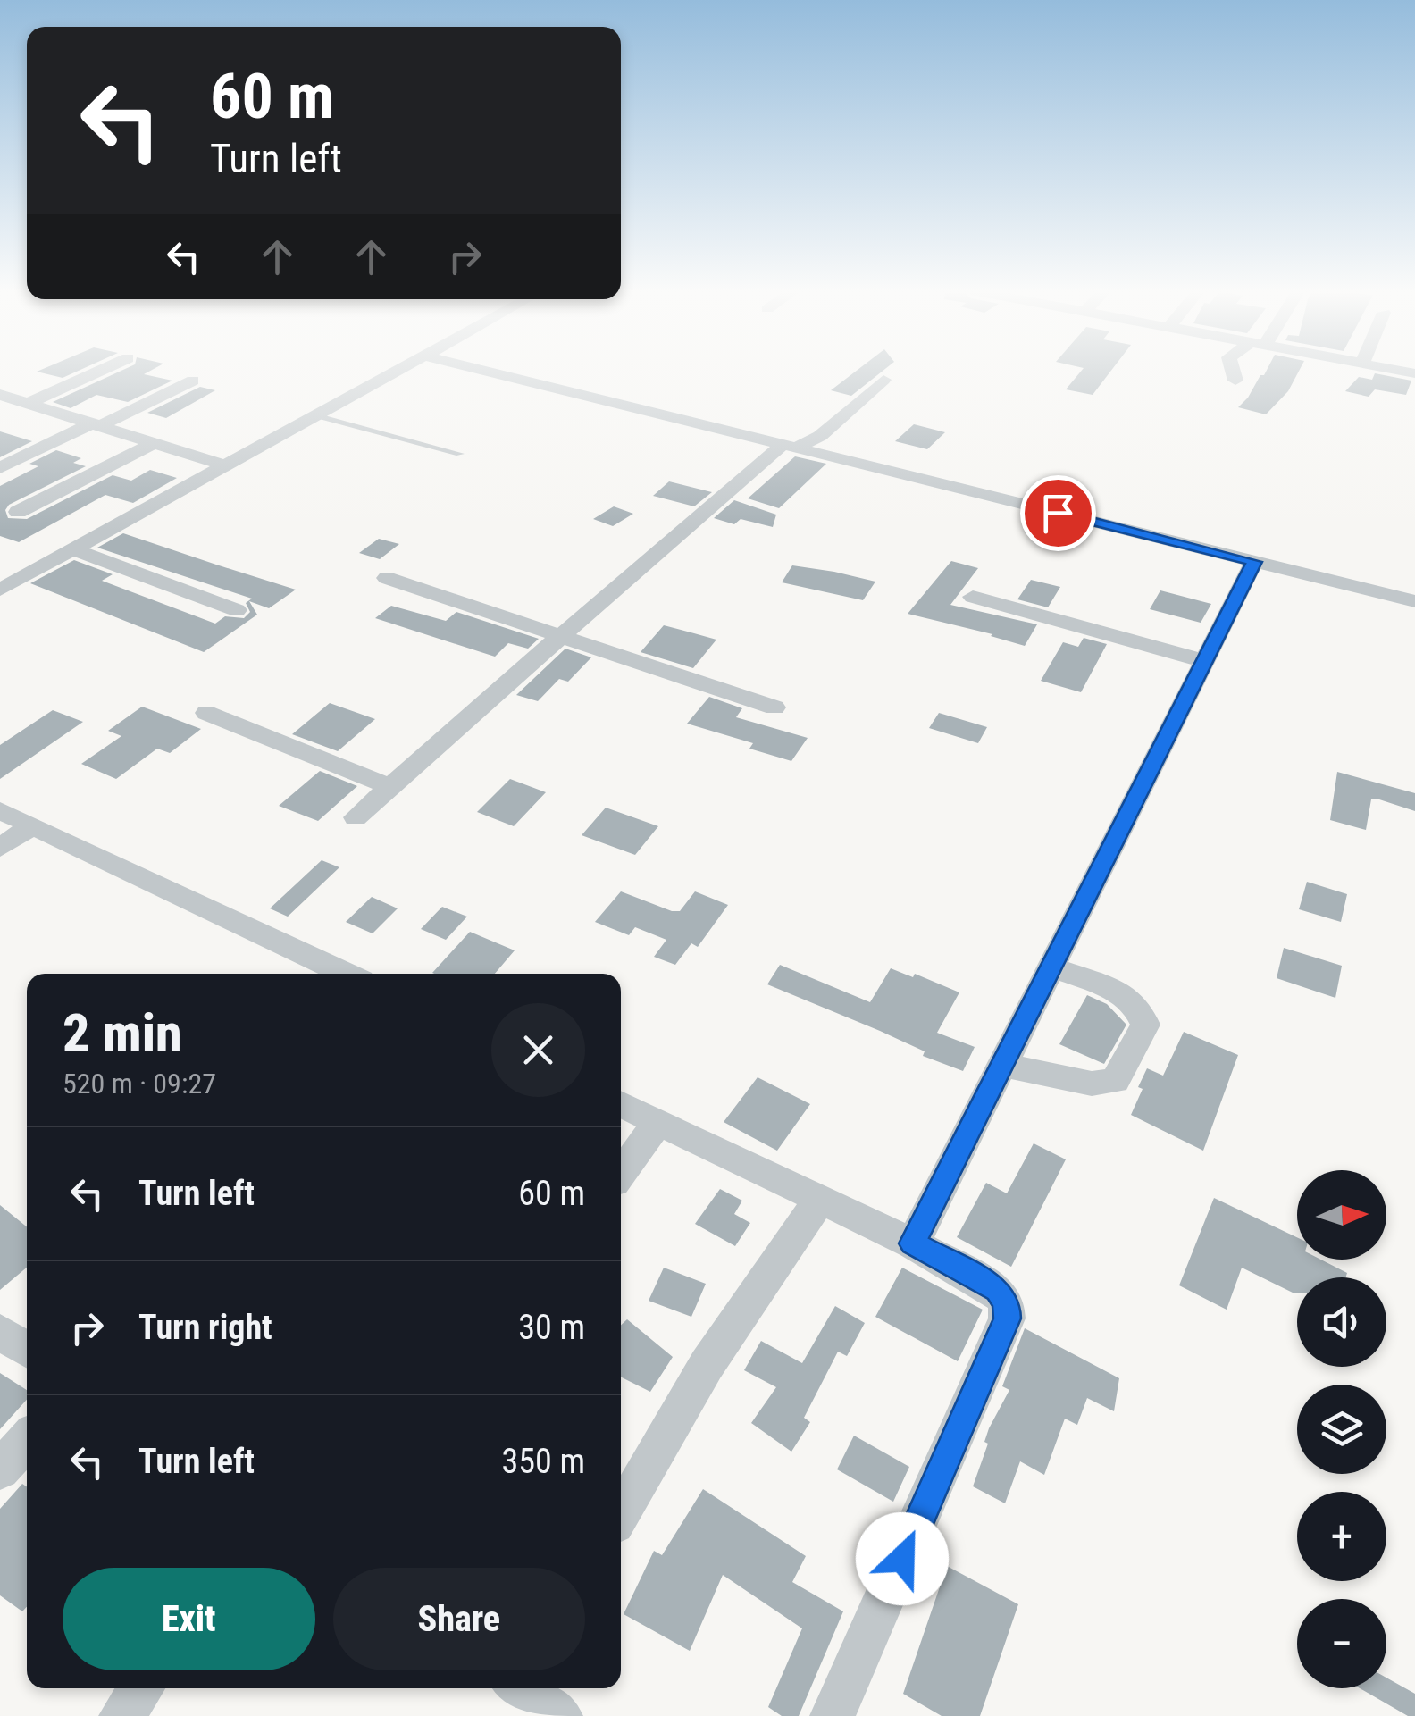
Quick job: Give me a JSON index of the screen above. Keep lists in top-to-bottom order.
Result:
{
  "north": "right",
  "page": {
    "turn": ["60 m", "Turn left"],
    "heading": ["2 min", "520 m · 09:27"],
    "list": [
      {
        "name": "Turn left",
        "value": "60 m"
      },
      {
        "name": "Turn right",
        "value": "30 m"
      },
      {
        "name": "Turn left",
        "value": "350 m"
      }
    ],
    "map_buttons": ["+", "−"],
    "buttons": ["Exit", "Share"]
  }
}
